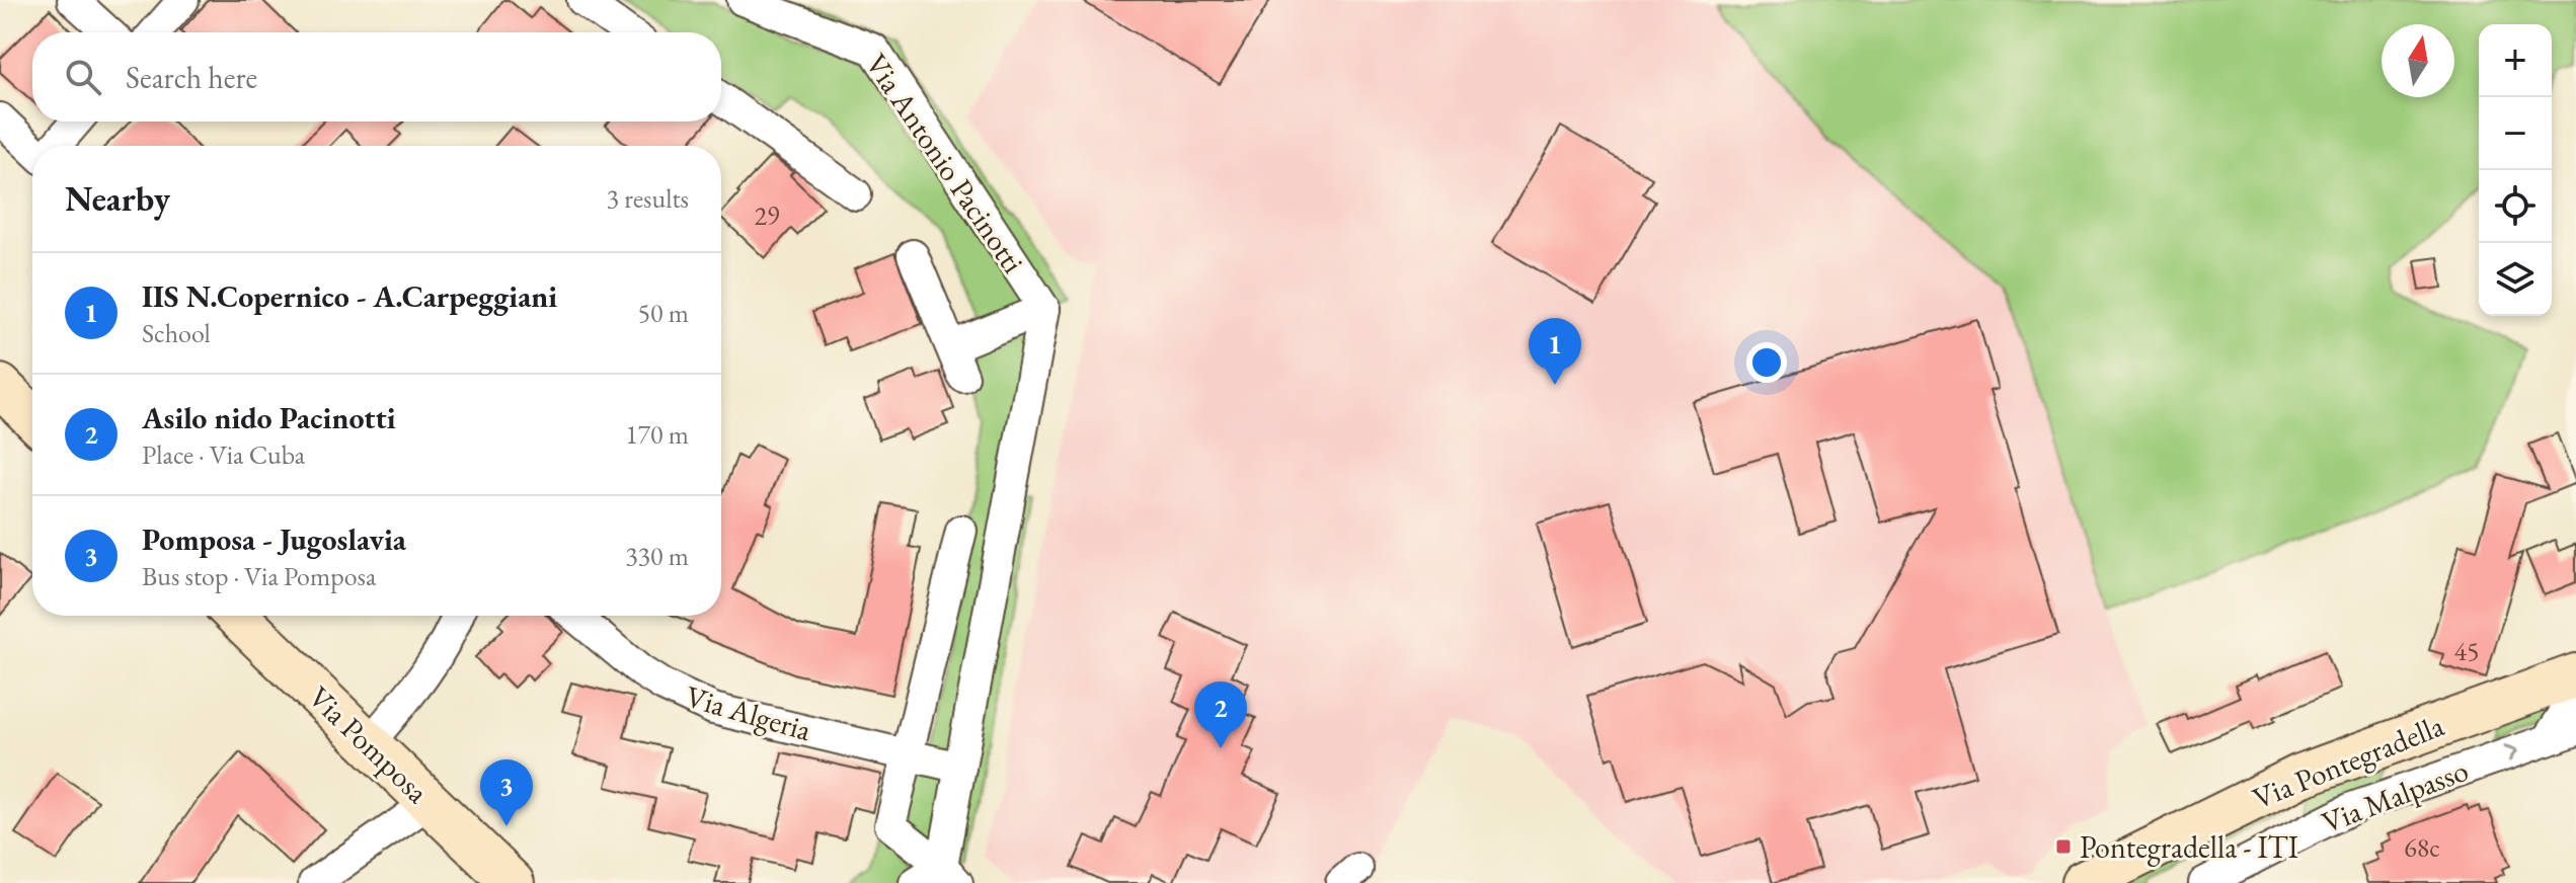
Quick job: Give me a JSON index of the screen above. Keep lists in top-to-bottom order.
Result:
{
  "streets": {
    "street": [
      "Via Antonio Pacinotti",
      "Via Algeria",
      "Via Pomposa",
      "Via Pontegradella",
      "Via Malpasso"
    ]
  },
  "one_way": ["Via Malpasso"],
  "places": {
    "transit": ["Pontegradella - ITI"]
  },
  "house_numbers": ["29", "45", "68c"],
  "north": "top",
  "page": {
    "map_buttons": ["+", "−"],
    "search": "Search here",
    "heading": ["Nearby", "3 results"],
    "list": [
      {
        "mark": "1",
        "name": "IIS N.Copernico - A.Carpeggiani",
        "note": "School",
        "value": "50 m"
      },
      {
        "mark": "2",
        "name": "Asilo nido Pacinotti",
        "note": "Place · Via Cuba",
        "value": "170 m"
      },
      {
        "mark": "3",
        "name": "Pomposa - Jugoslavia",
        "note": "Bus stop · Via Pomposa",
        "value": "330 m"
      }
    ],
    "pins": ["1", "2", "3"]
  }
}
